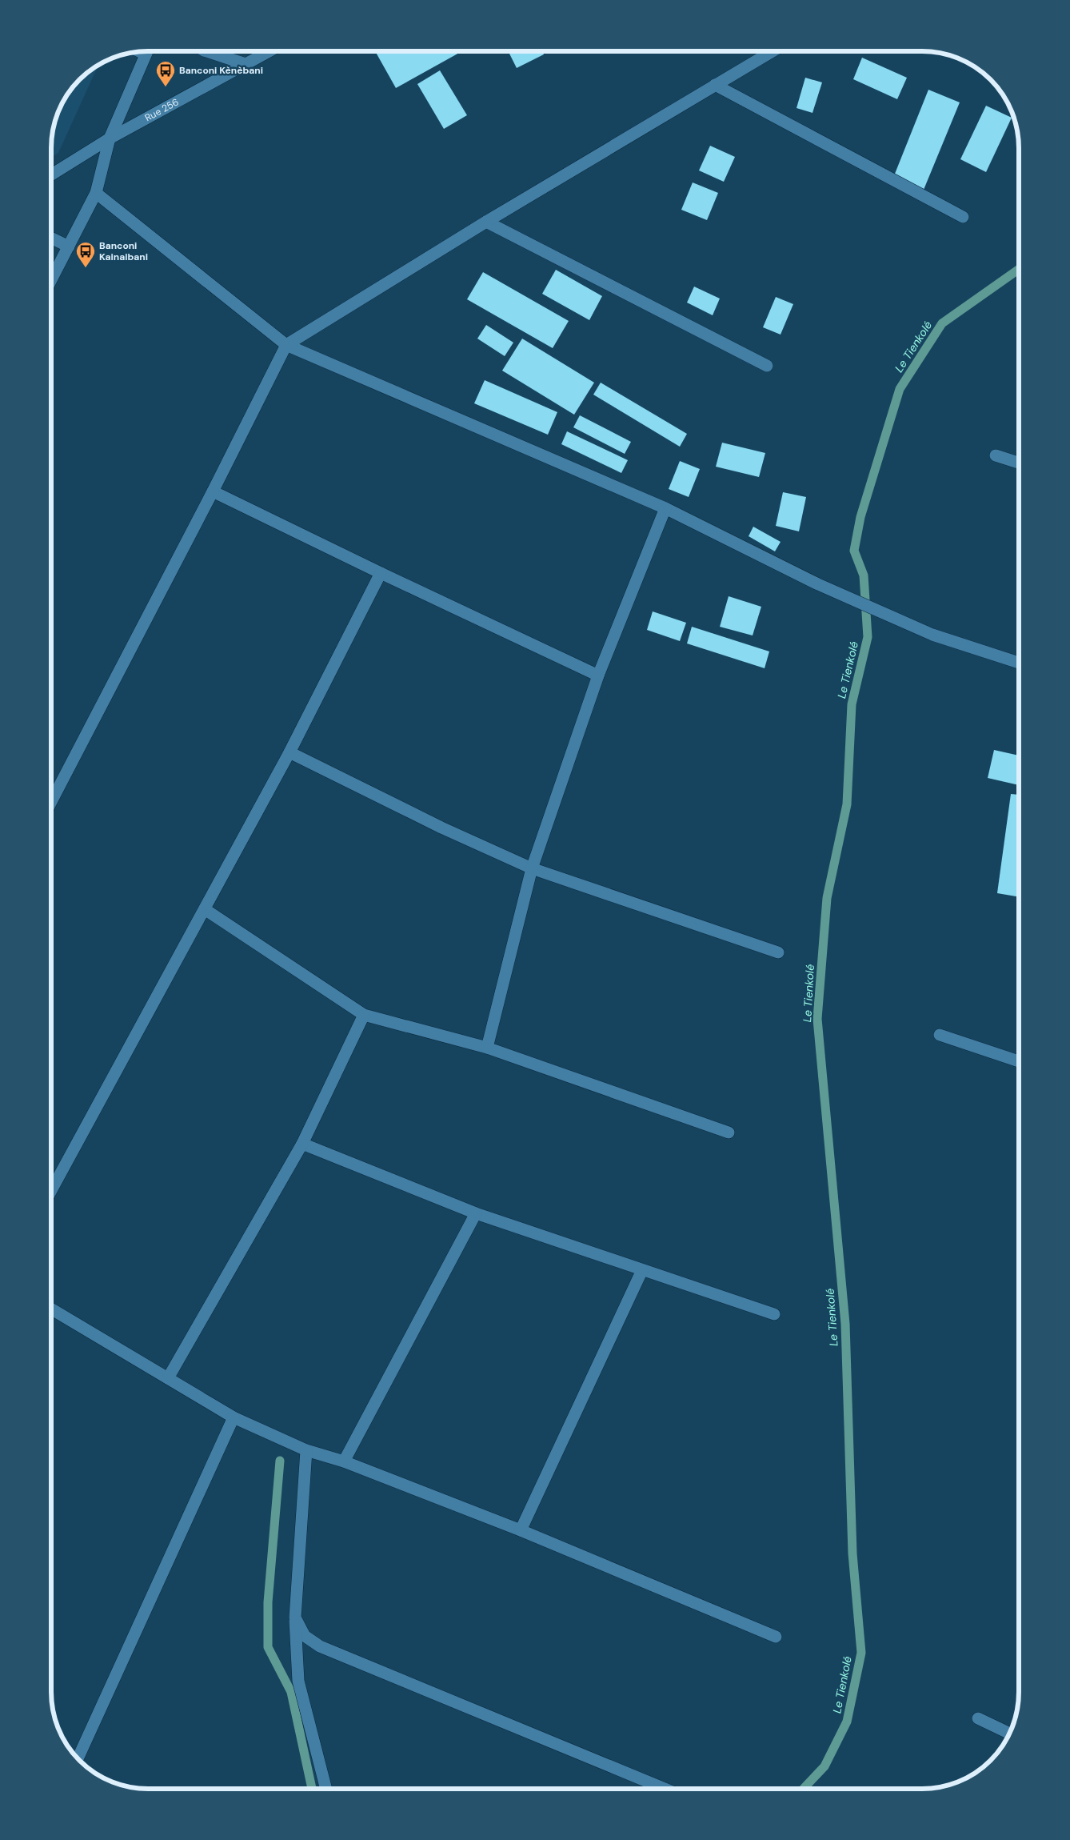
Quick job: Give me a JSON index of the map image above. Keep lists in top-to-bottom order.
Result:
{
  "streets": {
    "street": ["Rue 256"]
  },
  "water": ["Le Tienkolé"],
  "places": {
    "bus stop": ["Banconi Kènèbani", "Banconi Kainaibani"]
  }
}
